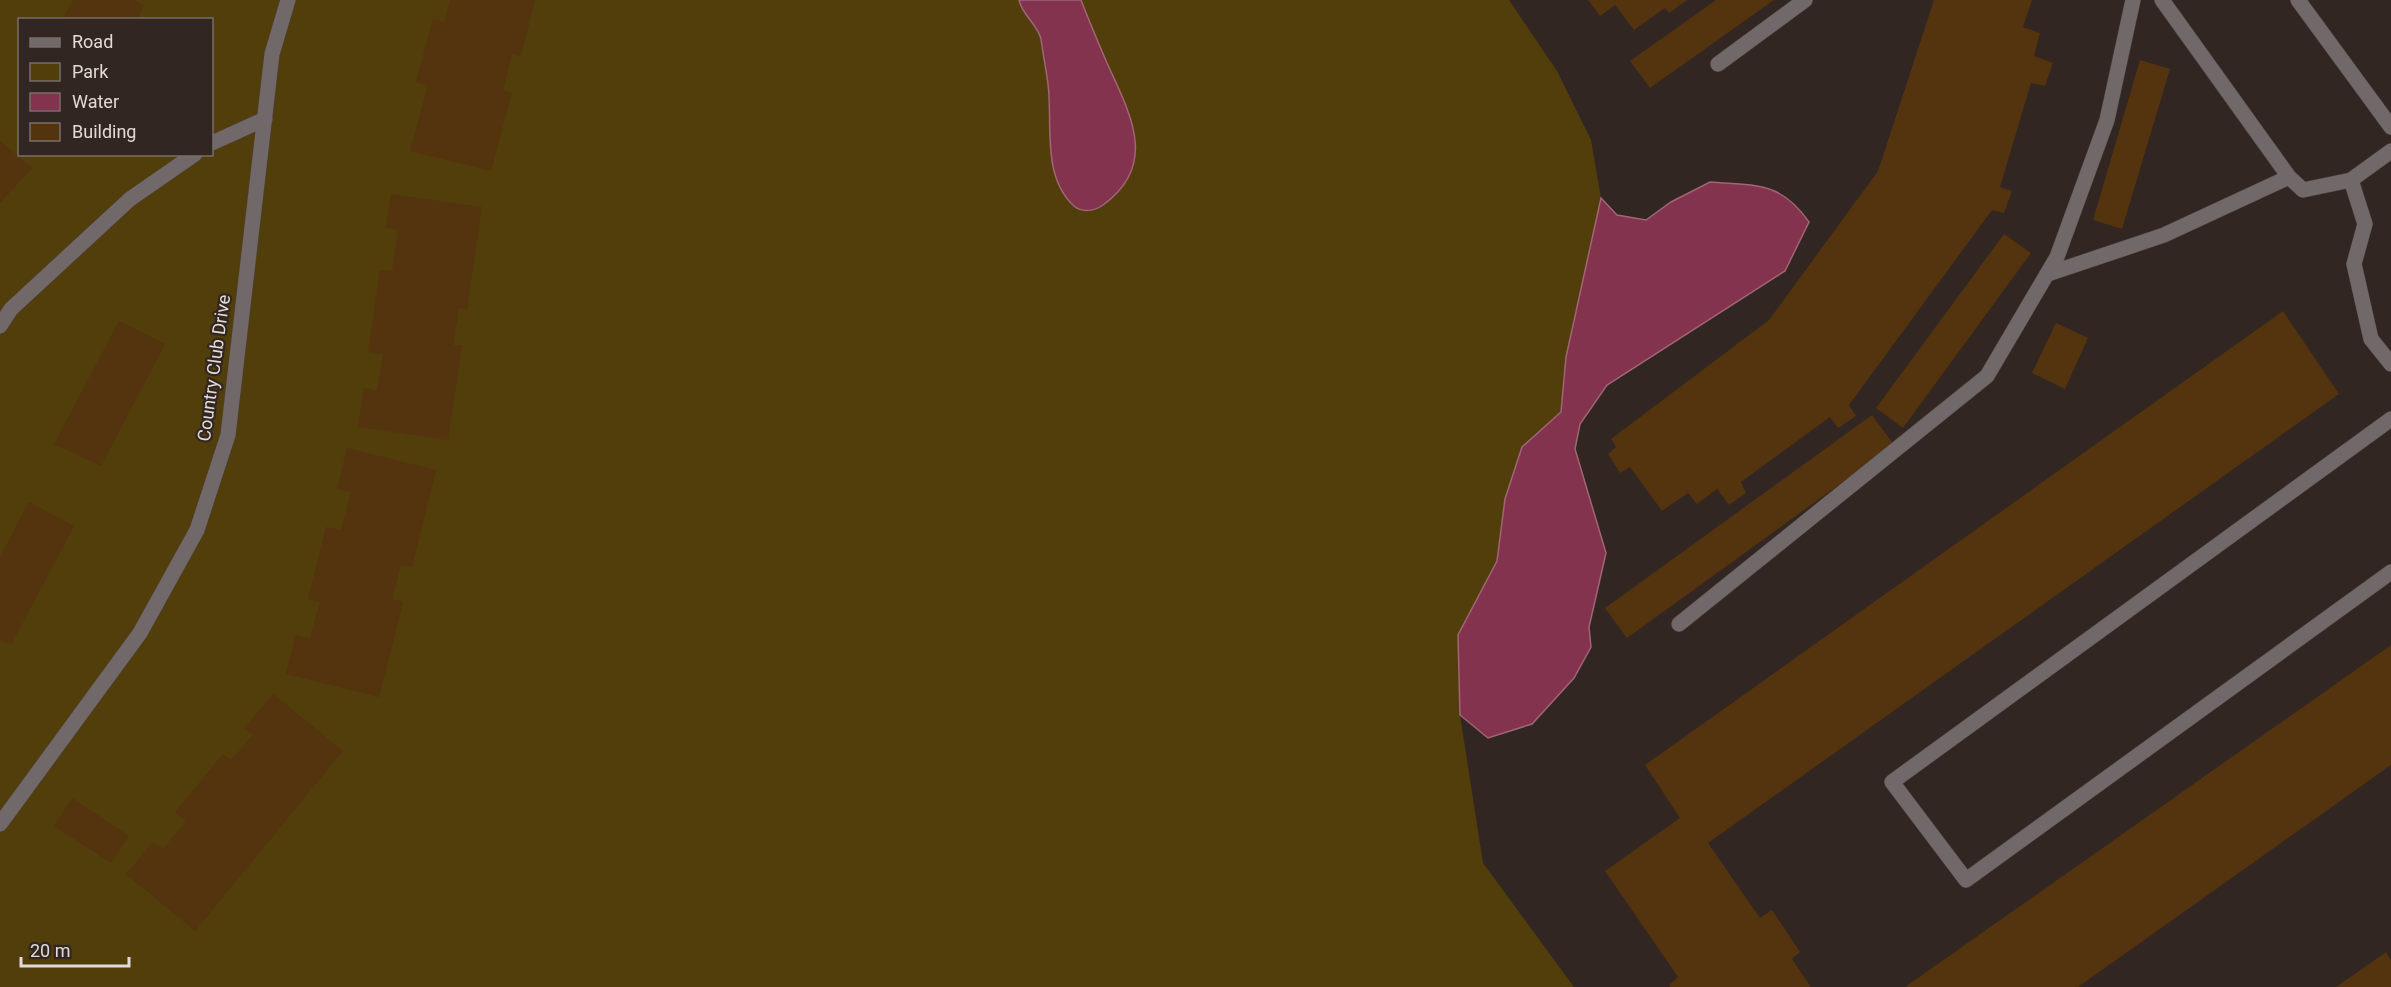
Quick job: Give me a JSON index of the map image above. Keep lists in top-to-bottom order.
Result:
{
  "streets": {
    "street": ["Country Club Drive"]
  },
  "legend": [
    "Road",
    "Park",
    "Water",
    "Building"
  ],
  "scale_bar": "20 m"
}
